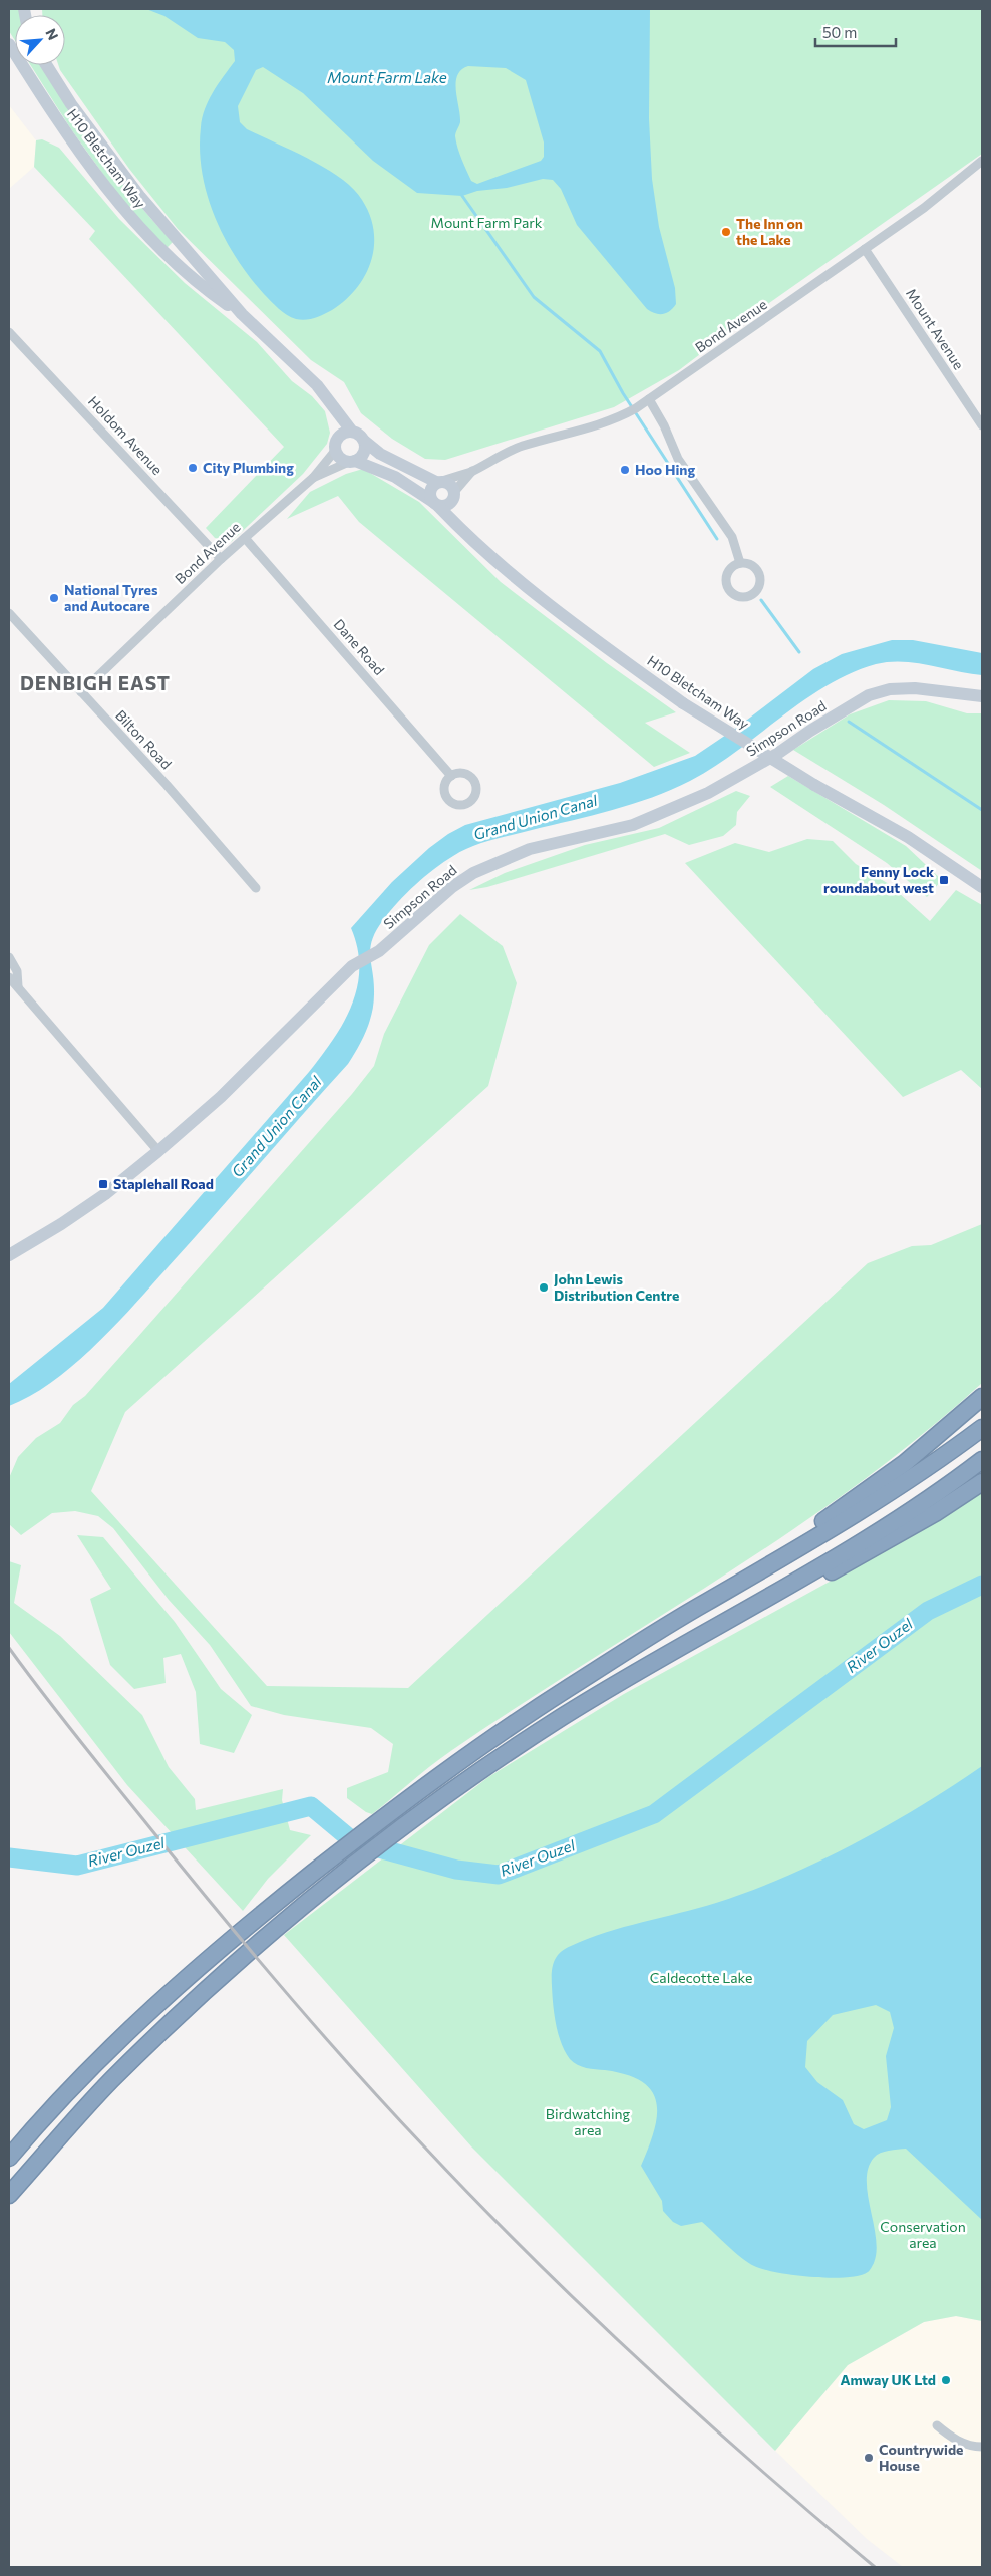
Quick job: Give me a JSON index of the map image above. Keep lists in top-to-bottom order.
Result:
{
  "streets": {
    "street": [
      "H10 Bletcham Way",
      "Bond Avenue",
      "Mount Avenue",
      "Holdom Avenue",
      "Dane Road",
      "Simpson Road",
      "Bilton Road"
    ]
  },
  "crossings": [
    ["H10 Bletcham Way", "Bond Avenue"],
    ["Bond Avenue", "Mount Avenue"],
    ["Bond Avenue", "Holdom Avenue"],
    ["Bond Avenue", "Dane Road"],
    ["Bond Avenue", "Bilton Road"]
  ],
  "districts": ["DENBIGH EAST"],
  "water": ["Mount Farm Lake", "Grand Union Canal", "River Ouzel"],
  "parks": [
    "Mount Farm Park",
    "Caldecotte Lake",
    "Birdwatching area",
    "Conservation area"
  ],
  "places": {
    "other": [
      "The Inn on the Lake",
      "City Plumbing",
      "Hoo Hing",
      "National Tyres and Autocare",
      "John Lewis Distribution Centre",
      "Amway UK Ltd",
      "Countrywide House"
    ],
    "transit": ["Fenny Lock roundabout west", "Staplehall Road"]
  },
  "scale_bar": "50 m",
  "north": "top right"
}
